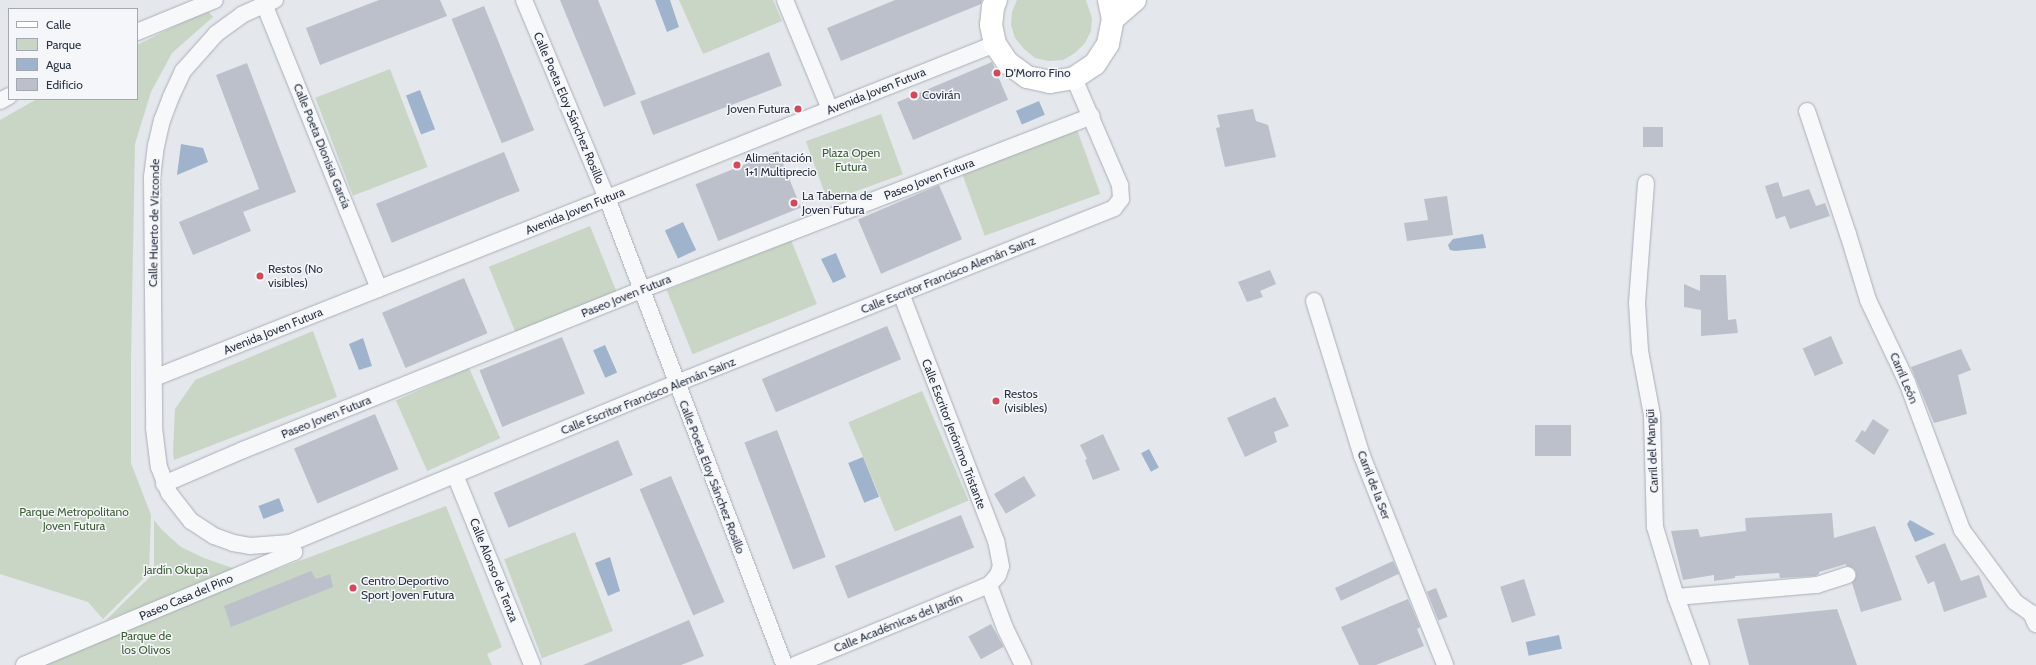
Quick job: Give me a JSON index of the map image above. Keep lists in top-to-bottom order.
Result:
{
  "streets": {
    "street": [
      "Avenida Joven Futura",
      "Calle Poeta Eloy Sánchez Rosillo",
      "Calle Poeta Dionisia García",
      "Paseo Joven Futura",
      "Calle Huerto de Vizconde",
      "Calle Escritor Francisco Alemán Sainz",
      "Carril León",
      "Calle Escritor Jerónimo Tristante",
      "Carril del Mangüi",
      "Carril de la Ser",
      "Calle Alonso de Tenza",
      "Paseo Casa del Pino",
      "Calle Académicas del Jardín"
    ]
  },
  "crossings": [
    ["Avenida Joven Futura", "Calle Poeta Eloy Sánchez Rosillo"],
    ["Avenida Joven Futura", "Calle Poeta Dionisia García"],
    ["Avenida Joven Futura", "Calle Huerto de Vizconde"],
    ["Avenida Joven Futura", "Calle Escritor Francisco Alemán Sainz"],
    ["Calle Poeta Eloy Sánchez Rosillo", "Paseo Joven Futura"],
    ["Calle Poeta Eloy Sánchez Rosillo", "Calle Escritor Francisco Alemán Sainz"],
    ["Calle Poeta Dionisia García", "Calle Huerto de Vizconde"],
    ["Paseo Joven Futura", "Calle Escritor Francisco Alemán Sainz"],
    ["Calle Huerto de Vizconde", "Calle Escritor Francisco Alemán Sainz"],
    ["Calle Escritor Francisco Alemán Sainz", "Calle Escritor Jerónimo Tristante"],
    ["Calle Escritor Francisco Alemán Sainz", "Calle Alonso de Tenza"],
    ["Calle Escritor Francisco Alemán Sainz", "Paseo Casa del Pino"],
    ["Calle Escritor Jerónimo Tristante", "Calle Académicas del Jardín"]
  ],
  "parks": [
    "Plaza Open Futura",
    "Parque Metropolitano Joven Futura",
    "Jardín Okupa",
    "Parque de los Olivos"
  ],
  "places": [
    "D'Morro Fino",
    "Covirán",
    "Joven Futura",
    "Alimentación 1+1 Multiprecio",
    "La Taberna de Joven Futura",
    "Restos (No visibles)",
    "Restos (visibles)",
    "Centro Deportivo Sport Joven Futura"
  ],
  "legend": [
    "Calle",
    "Parque",
    "Agua",
    "Edificio"
  ]
}
